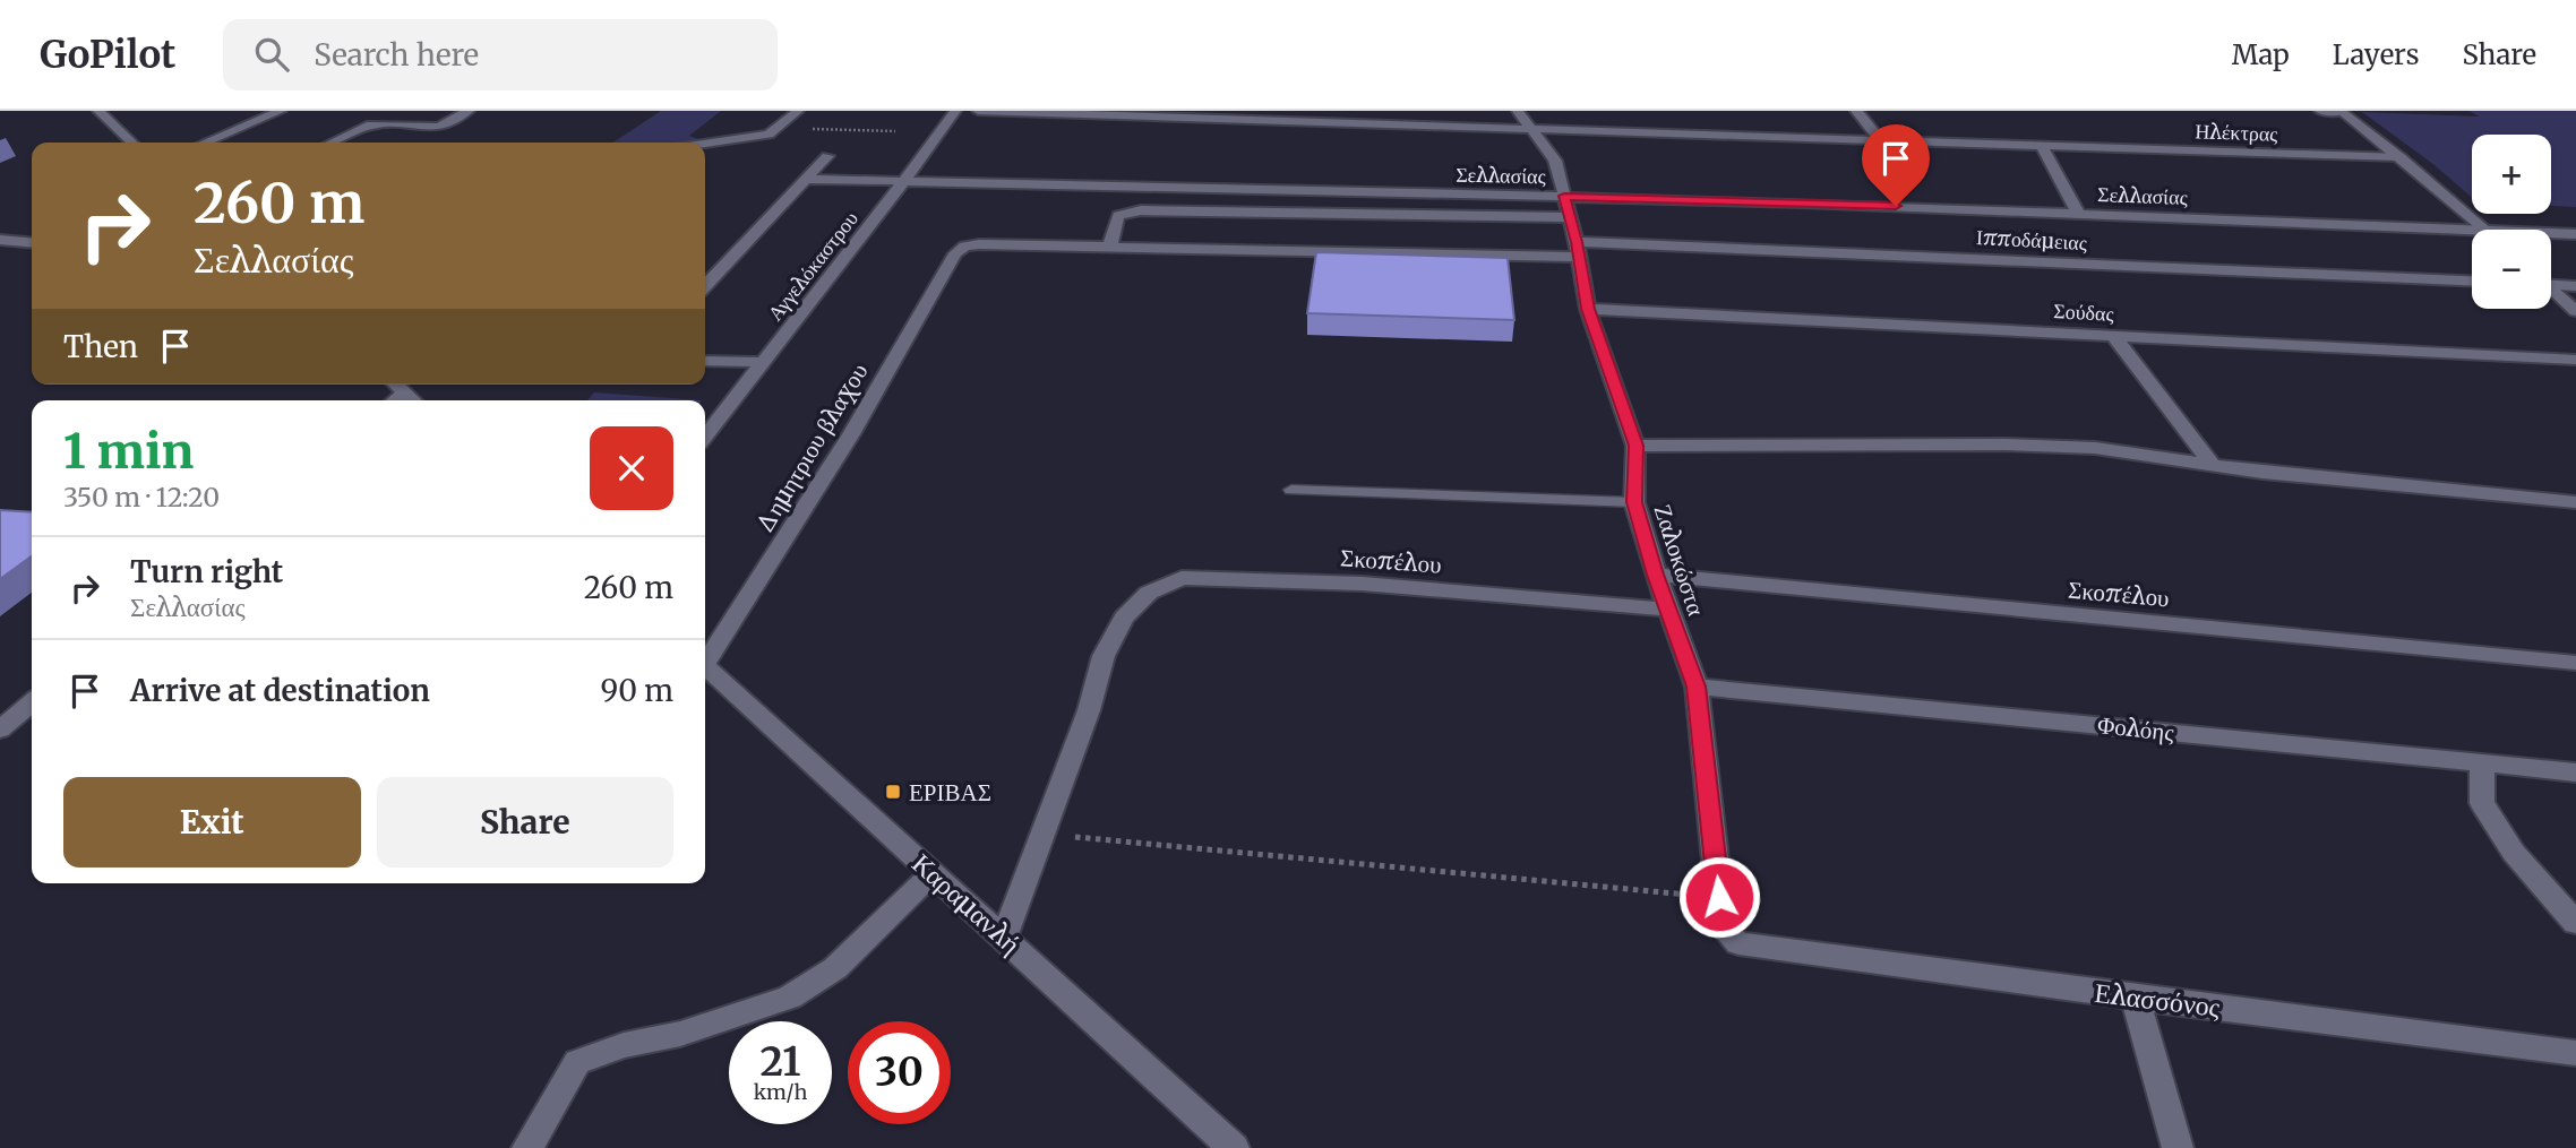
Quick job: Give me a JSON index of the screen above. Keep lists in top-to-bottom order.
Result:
{
  "streets": {
    "street": [
      "Ηλέκτρας",
      "Σελλασίας",
      "Ιπποδάμειας",
      "Αγγελόκαστρου",
      "Σούδας",
      "Δημητριου βλαχου",
      "Ζαλοκώστα",
      "Σκοπέλου",
      "Φολόης",
      "Καραμανλή",
      "Ελασσόνος"
    ]
  },
  "crossings": [
    ["Ηλέκτρας", "Ζαλοκώστα"],
    ["Σελλασίας", "Αγγελόκαστρου"],
    ["Σελλασίας", "Ζαλοκώστα"],
    ["Ιπποδάμειας", "Δημητριου βλαχου"],
    ["Ιπποδάμειας", "Ζαλοκώστα"],
    ["Σούδας", "Ζαλοκώστα"],
    ["Ζαλοκώστα", "Σκοπέλου"],
    ["Ζαλοκώστα", "Φολόης"],
    ["Ζαλοκώστα", "Ελασσόνος"],
    ["Σκοπέλου", "Καραμανλή"]
  ],
  "places": {
    "transit": ["ΕΡΙΒΑΣ"]
  },
  "page": {
    "header": "GoPilot",
    "search": "Search here",
    "nav": ["Map", "Layers", "Share"],
    "map_buttons": ["+", "−"],
    "turn": ["260 m", "Σελλασίας"],
    "then": "Then",
    "heading": ["1 min", "350 m · 12:20"],
    "list": [
      {
        "name": "Turn right",
        "note": "Σελλασίας",
        "value": "260 m"
      },
      {
        "name": "Arrive at destination",
        "value": "90 m"
      }
    ],
    "buttons": ["Exit", "Share"],
    "speed": "21 km/h",
    "limit": "30"
  }
}
